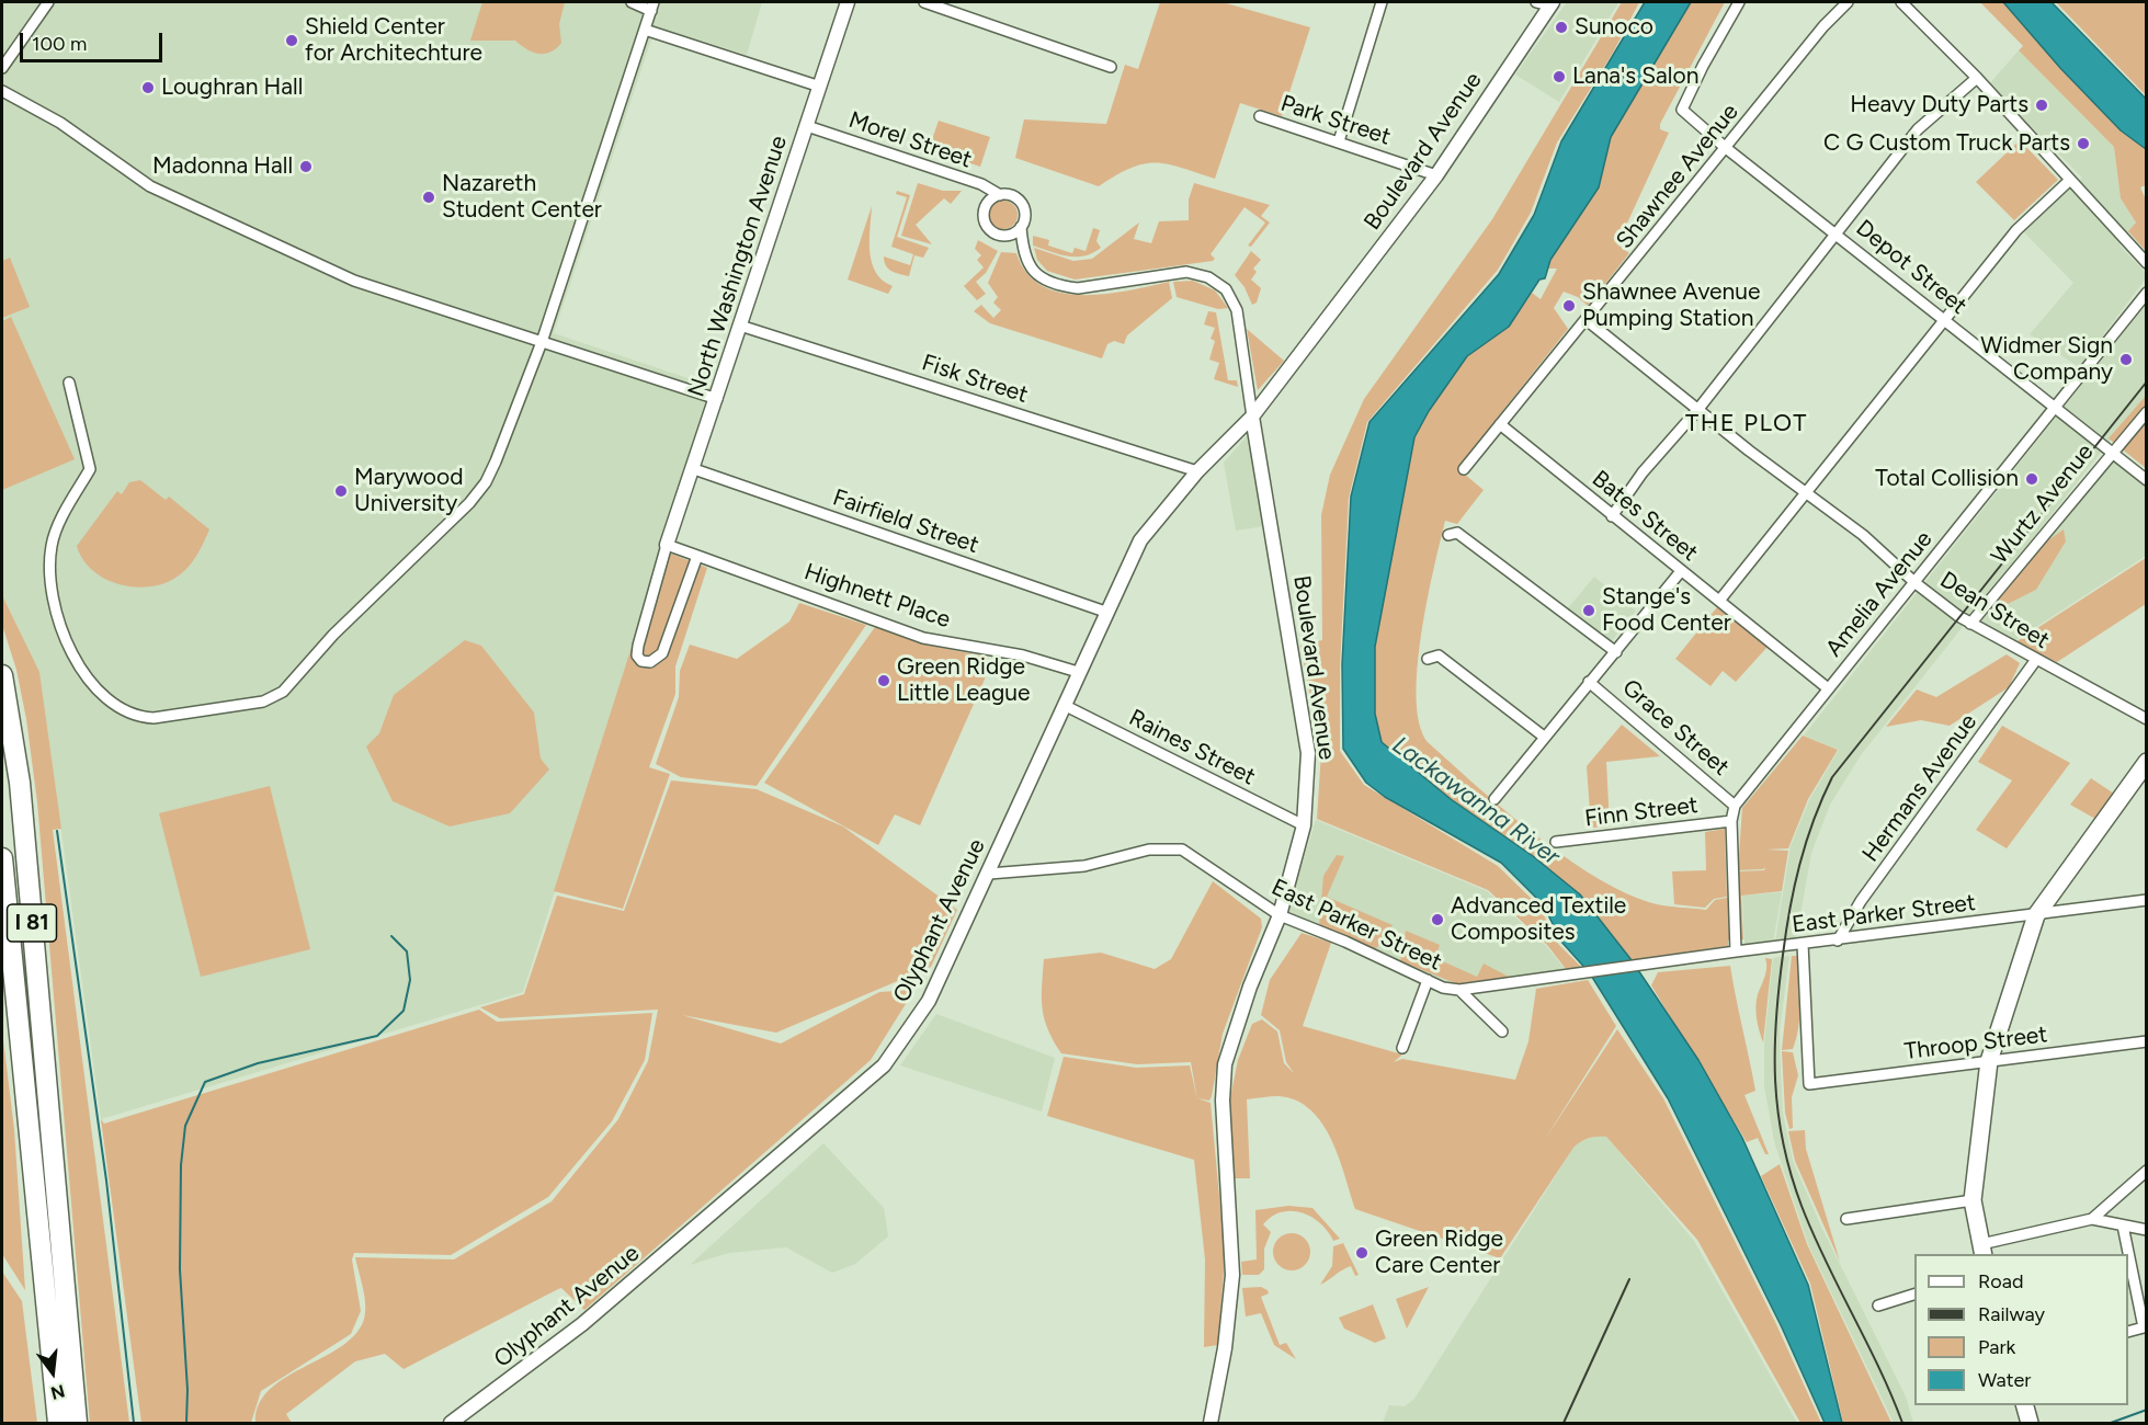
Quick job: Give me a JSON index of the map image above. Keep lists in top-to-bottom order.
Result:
{
  "streets": {
    "highway": ["I 81"],
    "street": [
      "Park Street",
      "Morel Street",
      "Boulevard Avenue",
      "Shawnee Avenue",
      "North Washington Avenue",
      "Depot Street",
      "Fisk Street",
      "Wurtz Avenue",
      "Bates Street",
      "Fairfield Street",
      "Amelia Avenue",
      "Highnett Place",
      "Dean Street",
      "Grace Street",
      "Raines Street",
      "Hermans Avenue",
      "Finn Street",
      "East Parker Street",
      "Olyphant Avenue",
      "Throop Street"
    ]
  },
  "crossings": [
    ["Park Street", "Boulevard Avenue"],
    ["Morel Street", "Boulevard Avenue"],
    ["Morel Street", "North Washington Avenue"],
    ["Morel Street", "Olyphant Avenue"],
    ["Boulevard Avenue", "Raines Street"],
    ["Boulevard Avenue", "East Parker Street"],
    ["Boulevard Avenue", "Olyphant Avenue"],
    ["Shawnee Avenue", "Depot Street"],
    ["Shawnee Avenue", "Bates Street"],
    ["Shawnee Avenue", "Dean Street"],
    ["North Washington Avenue", "Fisk Street"],
    ["North Washington Avenue", "Fairfield Street"],
    ["North Washington Avenue", "Highnett Place"],
    ["Depot Street", "Wurtz Avenue"],
    ["Depot Street", "Amelia Avenue"],
    ["Fisk Street", "Olyphant Avenue"],
    ["Wurtz Avenue", "Dean Street"],
    ["Bates Street", "Amelia Avenue"],
    ["Fairfield Street", "Olyphant Avenue"],
    ["Amelia Avenue", "Dean Street"],
    ["Amelia Avenue", "Grace Street"],
    ["Amelia Avenue", "Finn Street"],
    ["Amelia Avenue", "East Parker Street"],
    ["Highnett Place", "Olyphant Avenue"],
    ["Dean Street", "Hermans Avenue"],
    ["Raines Street", "Olyphant Avenue"],
    ["Hermans Avenue", "East Parker Street"],
    ["East Parker Street", "Olyphant Avenue"],
    ["East Parker Street", "Throop Street"]
  ],
  "districts": ["THE PLOT"],
  "water": ["Lackawanna River"],
  "places": [
    "Sunoco",
    "Shield Center for Architechture",
    "Lana's Salon",
    "Loughran Hall",
    "Heavy Duty Parts",
    "C G Custom Truck Parts",
    "Madonna Hall",
    "Nazareth Student Center",
    "Shawnee Avenue Pumping Station",
    "Widmer Sign Company",
    "Total Collision",
    "Marywood University",
    "Stange's Food Center",
    "Green Ridge Little League",
    "Advanced Textile Composites",
    "Green Ridge Care Center"
  ],
  "legend": [
    "Road",
    "Railway",
    "Park",
    "Water"
  ],
  "scale_bar": "100 m",
  "north": "bottom"
}
